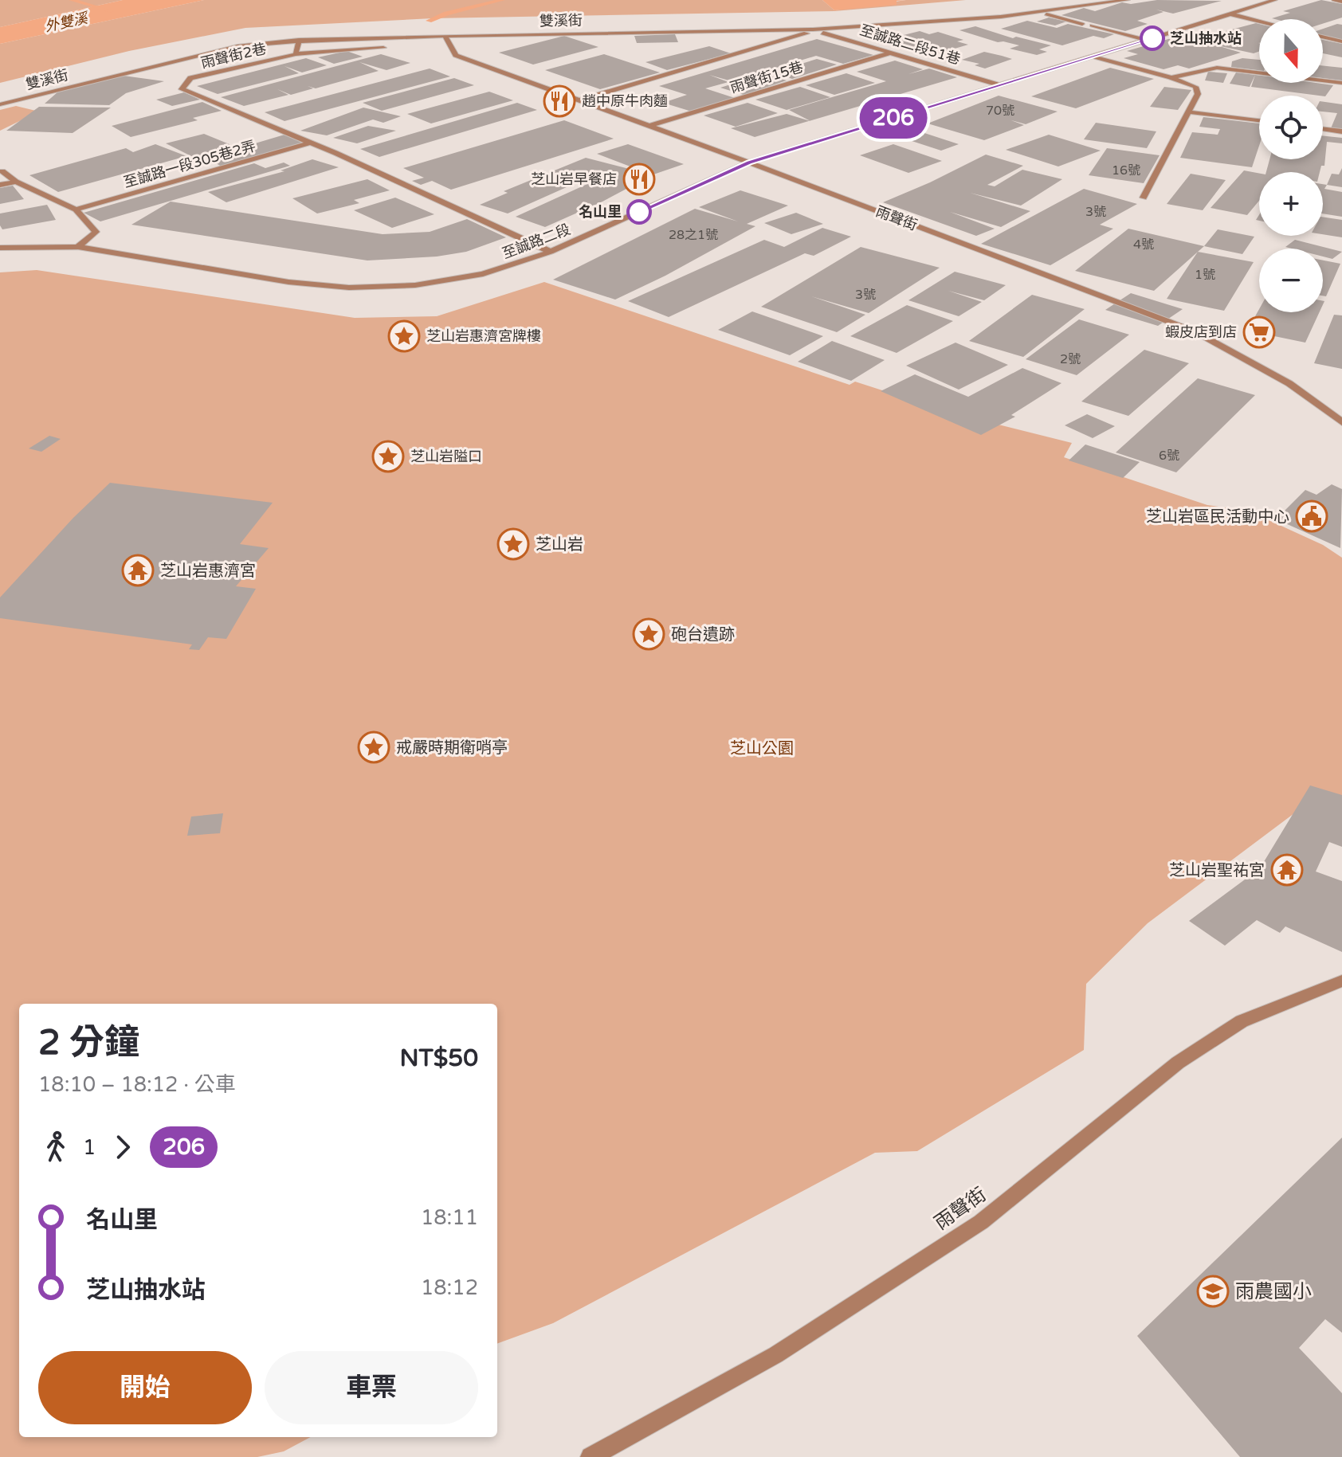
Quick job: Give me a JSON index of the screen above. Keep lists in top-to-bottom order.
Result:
{
  "streets": {
    "street": [
      "雙溪街",
      "至誠路二段51巷",
      "雨聲街2巷",
      "雨聲街15巷",
      "至誠路一段305巷2弄",
      "雨聲街",
      "至誠路二段"
    ]
  },
  "crossings": [
    ["雙溪街", "至誠路二段51巷"],
    ["雙溪街", "雨聲街15巷"],
    ["雙溪街", "雨聲街"],
    ["至誠路二段51巷", "雨聲街15巷"],
    ["至誠路二段51巷", "至誠路二段"],
    ["雨聲街2巷", "至誠路一段305巷2弄"],
    ["雨聲街15巷", "雨聲街"],
    ["雨聲街", "至誠路二段"]
  ],
  "water": ["外雙溪"],
  "parks": ["芝山公園"],
  "places": {
    "other": ["芝山抽水站", "名山里"],
    "restaurant": ["趙中原牛肉麵", "芝山岩早餐店"],
    "supermarket": ["蝦皮店到店"],
    "place": [
      "芝山岩惠濟宮牌樓",
      "芝山岩隘口",
      "芝山岩",
      "砲台遺跡",
      "戒嚴時期衛哨亭"
    ],
    "public building": ["芝山岩區民活動中心"],
    "temple": ["芝山岩惠濟宮", "芝山岩聖祐宮"],
    "school or university": ["雨農國小"]
  },
  "lines": ["bus line 206"],
  "house_numbers": [
    "70號",
    "16號",
    "3號",
    "28之1號",
    "4號",
    "1號",
    "3號",
    "2號",
    "6號"
  ],
  "north": "bottom",
  "page": {
    "on_map": "206",
    "map_buttons": ["+", "−"],
    "heading": ["2 分鐘", "18:10 – 18:12 · 公車", "NT$50"],
    "legs": ["1", "206"],
    "list": [
      {
        "name": "名山里",
        "value": "18:11"
      },
      {
        "name": "芝山抽水站",
        "value": "18:12"
      }
    ],
    "buttons": ["開始", "車票"]
  }
}
